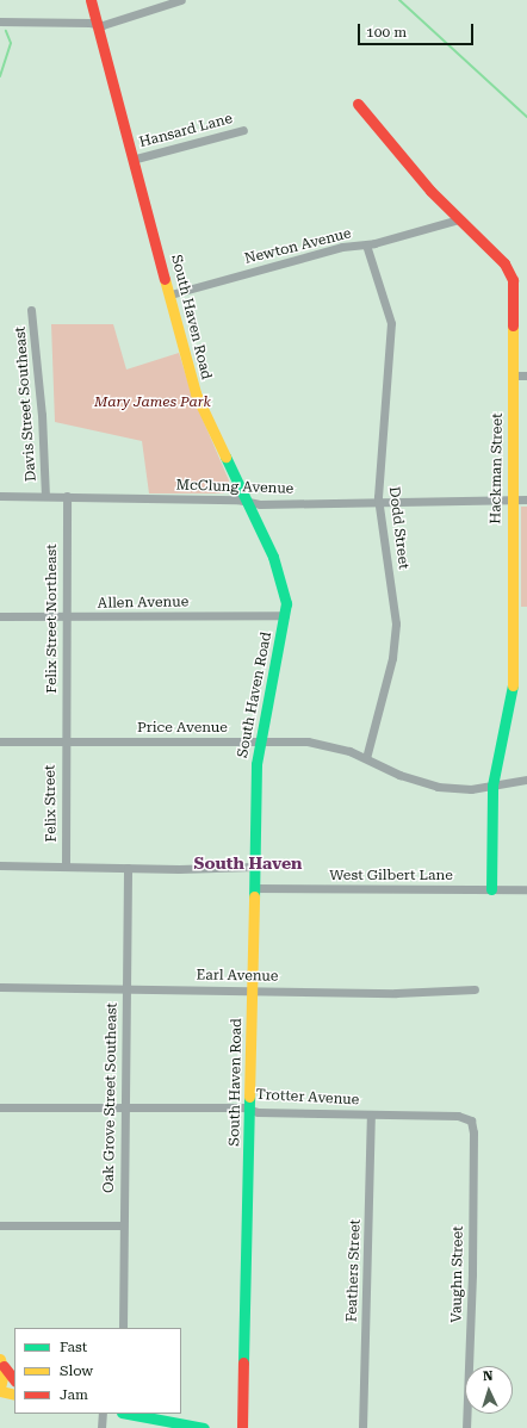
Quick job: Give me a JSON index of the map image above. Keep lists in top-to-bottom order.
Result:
{
  "streets": {
    "street": [
      "Hansard Lane",
      "Newton Avenue",
      "South Haven Road",
      "Davis Street Southeast",
      "Hackman Street",
      "McClung Avenue",
      "Dodd Street",
      "Allen Avenue",
      "Felix Street Northeast",
      "Price Avenue",
      "Felix Street",
      "West Gilbert Lane",
      "Earl Avenue",
      "Oak Grove Street Southeast",
      "Trotter Avenue",
      "Feathers Street",
      "Vaughn Street"
    ]
  },
  "crossings": [
    ["Hansard Lane", "South Haven Road"],
    ["Newton Avenue", "South Haven Road"],
    ["Newton Avenue", "Hackman Street"],
    ["Newton Avenue", "Dodd Street"],
    ["South Haven Road", "McClung Avenue"],
    ["South Haven Road", "Allen Avenue"],
    ["South Haven Road", "Price Avenue"],
    ["South Haven Road", "West Gilbert Lane"],
    ["South Haven Road", "Earl Avenue"],
    ["South Haven Road", "Trotter Avenue"],
    ["Davis Street Southeast", "McClung Avenue"],
    ["Hackman Street", "McClung Avenue"],
    ["Hackman Street", "Price Avenue"],
    ["Hackman Street", "West Gilbert Lane"],
    ["McClung Avenue", "Dodd Street"],
    ["McClung Avenue", "Felix Street Northeast"],
    ["Dodd Street", "Price Avenue"],
    ["Allen Avenue", "Felix Street Northeast"],
    ["Felix Street Northeast", "Price Avenue"],
    ["Felix Street Northeast", "Felix Street"],
    ["Price Avenue", "Felix Street"],
    ["Earl Avenue", "Oak Grove Street Southeast"],
    ["Oak Grove Street Southeast", "Trotter Avenue"],
    ["Trotter Avenue", "Feathers Street"],
    ["Trotter Avenue", "Vaughn Street"]
  ],
  "districts": ["South Haven"],
  "parks": ["Mary James Park"],
  "legend": ["Fast", "Slow", "Jam"],
  "scale_bar": "100 m",
  "north": "top"
}
